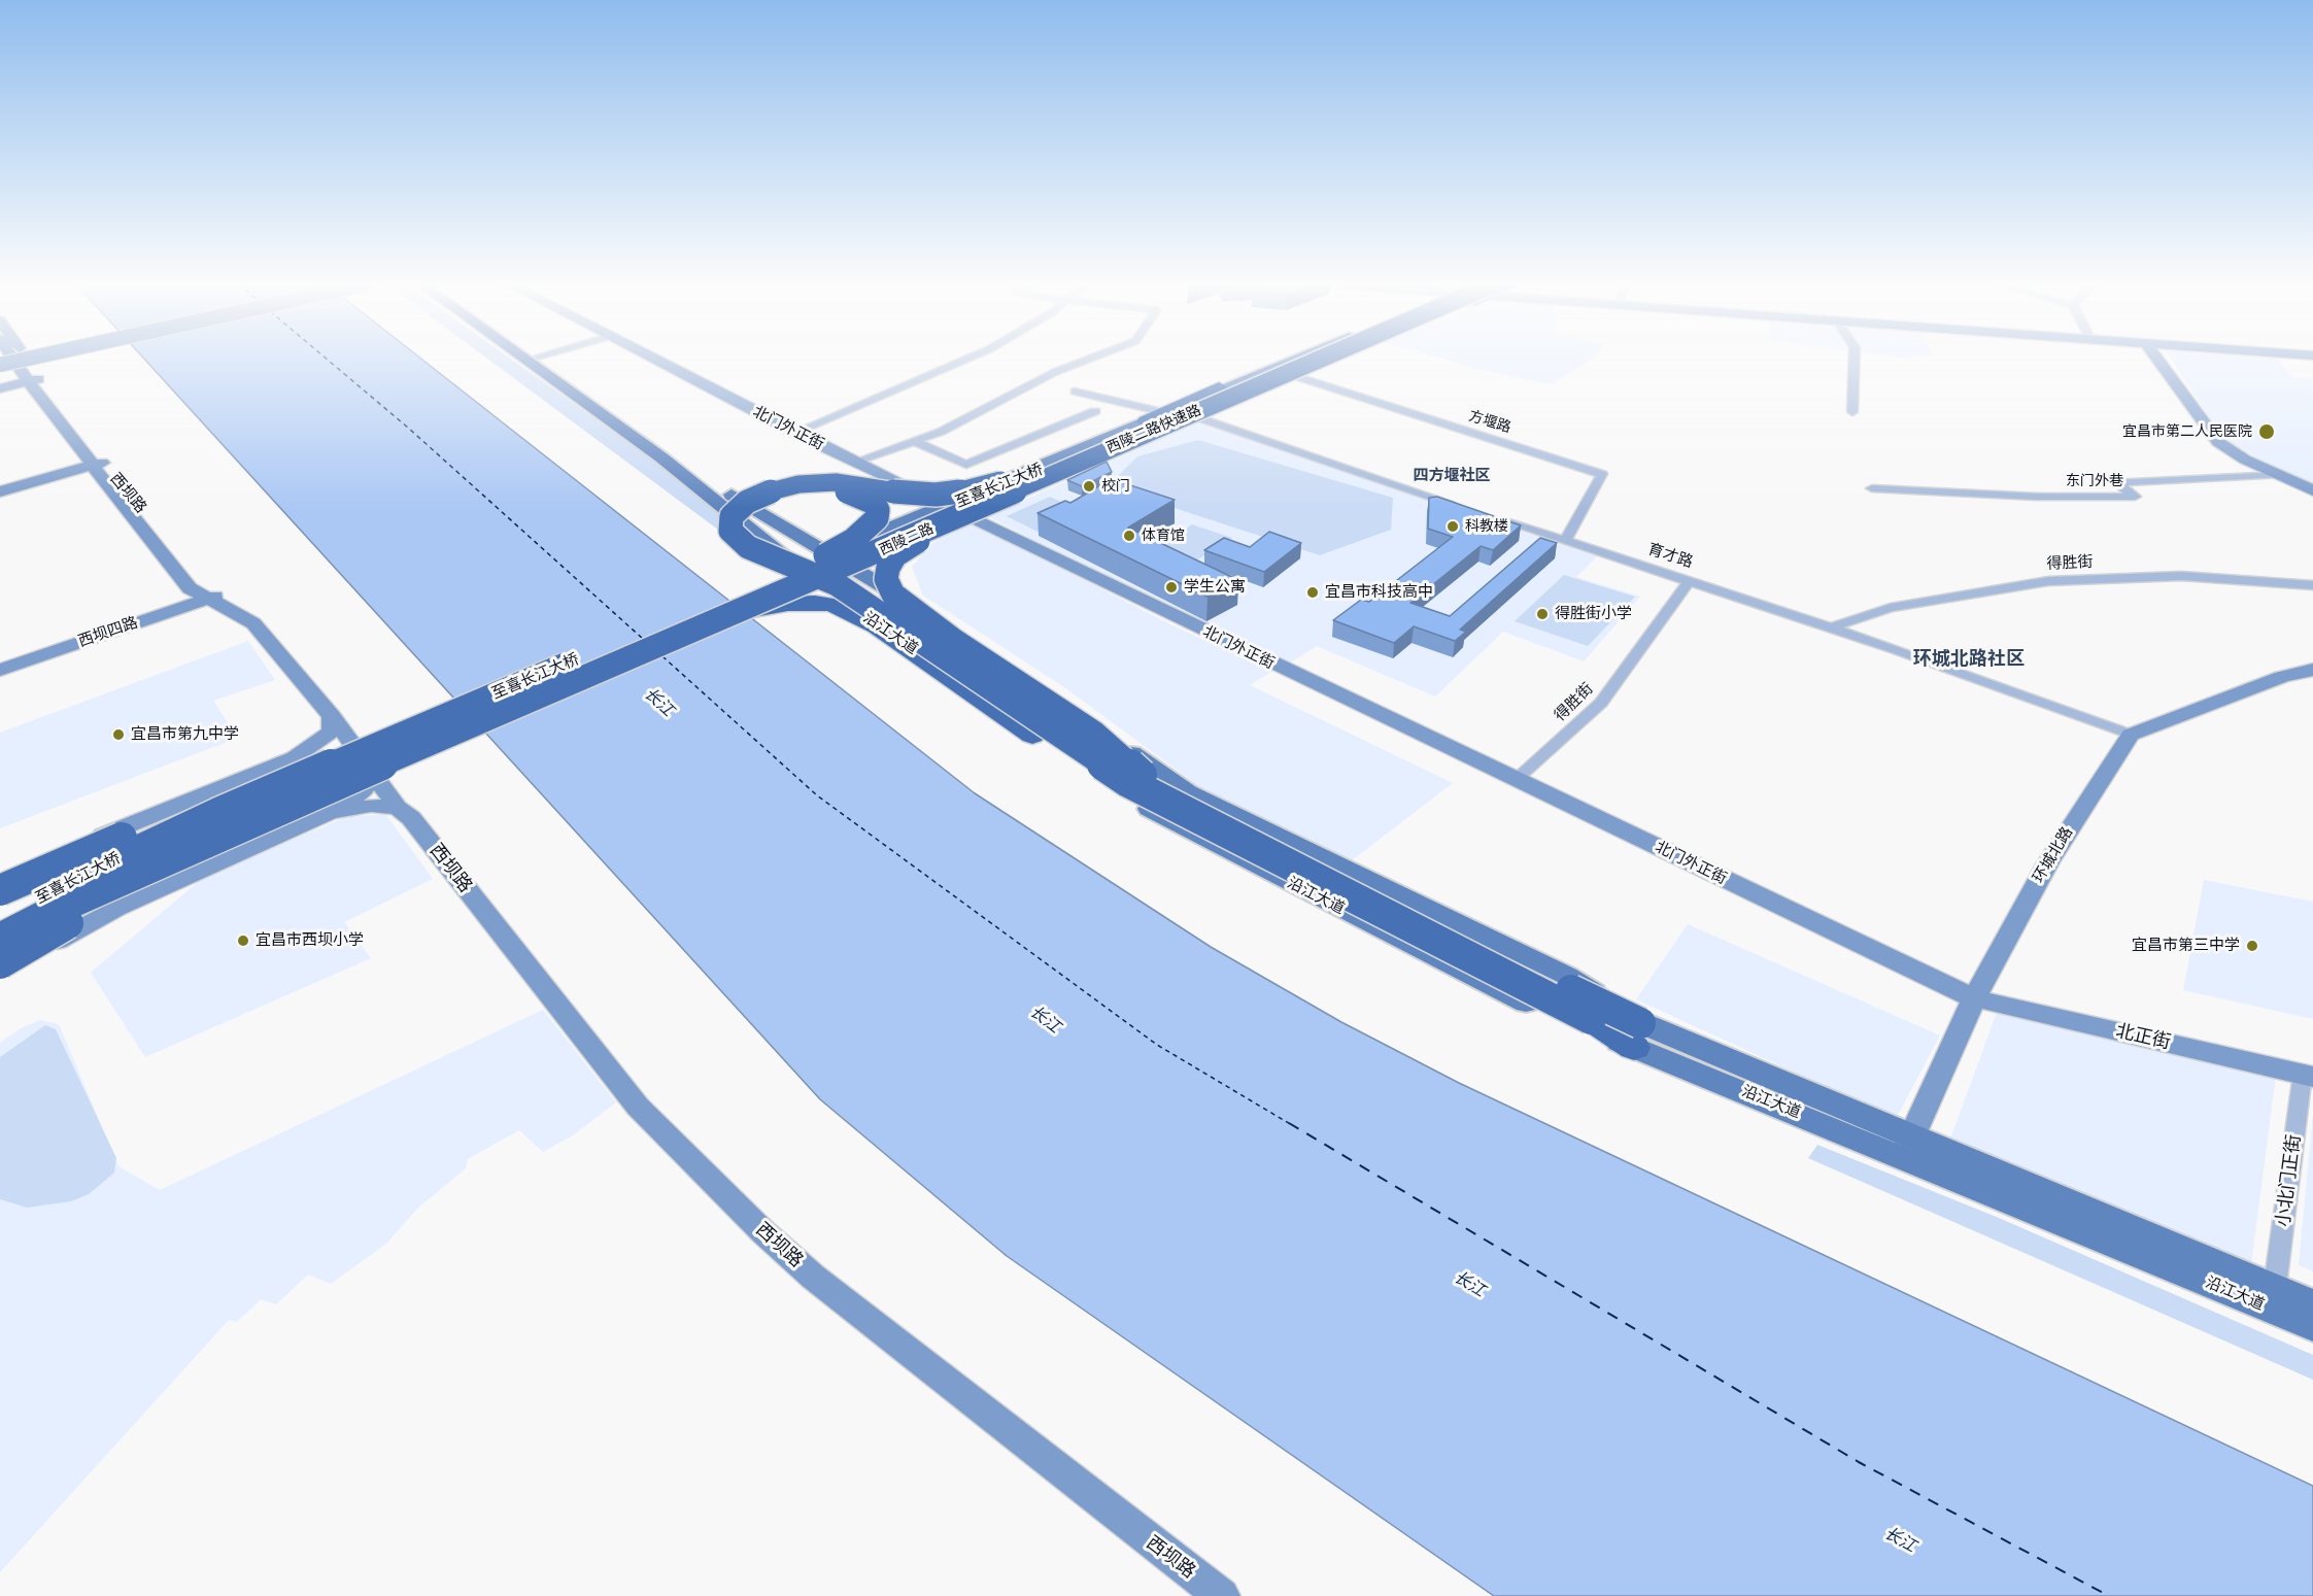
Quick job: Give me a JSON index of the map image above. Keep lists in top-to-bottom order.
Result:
{
  "streets": {
    "highway": ["西陵二路快速路", "至喜长江大桥"],
    "main road": [
      "北门外正街",
      "西坝路",
      "西陵二路",
      "西坝四路",
      "沿江大道",
      "环城北路",
      "北正街"
    ],
    "street": [
      "方堰路",
      "东门外巷",
      "育才路",
      "得胜街",
      "小北门正街"
    ]
  },
  "crossings": [
    ["方堰路", "西陵二路"],
    ["方堰路", "育才路"],
    ["北门外正街", "西陵二路"],
    ["北门外正街", "得胜街"],
    ["北门外正街", "环城北路"],
    ["北门外正街", "北正街"],
    ["西陵二路快速路", "至喜长江大桥"],
    ["至喜长江大桥", "西陵二路"],
    ["至喜长江大桥", "沿江大道"],
    ["西坝路", "西坝四路"],
    ["西陵二路", "沿江大道"],
    ["育才路", "得胜街"],
    ["育才路", "环城北路"],
    ["沿江大道", "环城北路"],
    ["沿江大道", "小北门正街"],
    ["环城北路", "北正街"],
    ["北正街", "小北门正街"]
  ],
  "districts": ["四方堰社区", "环城北路社区"],
  "water": ["长江"],
  "places": [
    "宜昌市第二人民医院",
    "校门",
    "科教楼",
    "体育馆",
    "学生公寓",
    "宜昌市科技高中",
    "得胜街小学",
    "宜昌市第九中学",
    "宜昌市西坝小学",
    "宜昌市第三中学"
  ]
}
